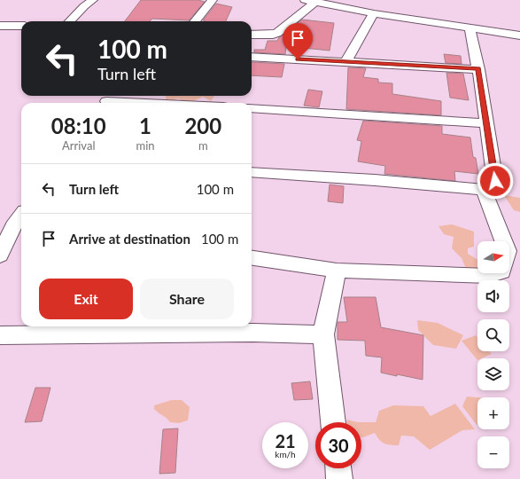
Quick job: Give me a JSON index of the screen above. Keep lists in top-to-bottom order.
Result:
{
  "north": "right",
  "page": {
    "turn": ["100 m", "Turn left"],
    "eta": [
      "08:10",
      "Arrival",
      "1",
      "min",
      "200",
      "m"
    ],
    "list": [
      {
        "name": "Turn left",
        "value": "100 m"
      },
      {
        "name": "Arrive at destination",
        "value": "100 m"
      }
    ],
    "map_buttons": ["+", "−"],
    "buttons": ["Exit", "Share"],
    "speed": "21 km/h",
    "limit": "30"
  }
}
